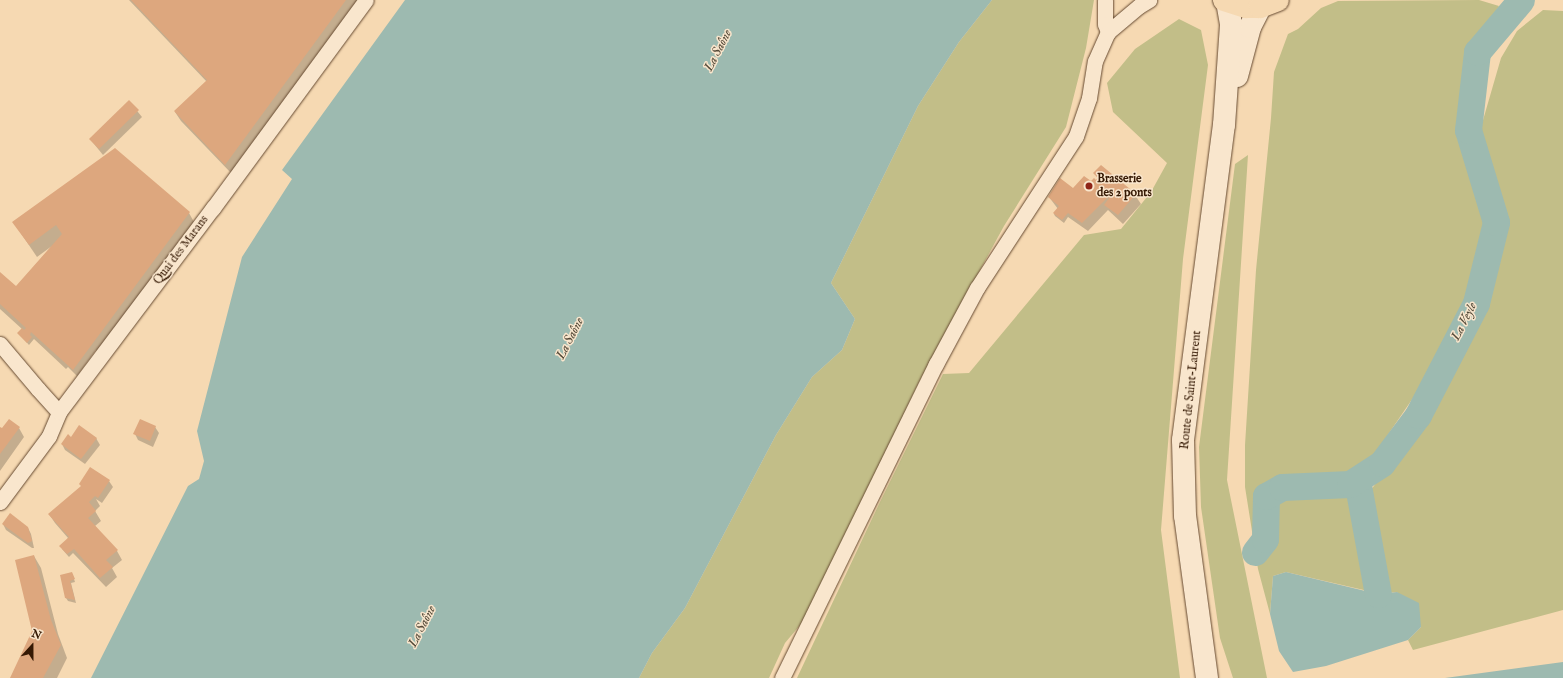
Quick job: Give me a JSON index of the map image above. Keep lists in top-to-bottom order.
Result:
{
  "streets": {
    "main road": ["Route de Saint-Laurent"],
    "street": ["Quai des Marans"]
  },
  "water": ["La Saône", "La Veyle"],
  "places": ["Brasserie des 2 ponts"],
  "north": "top"
}
